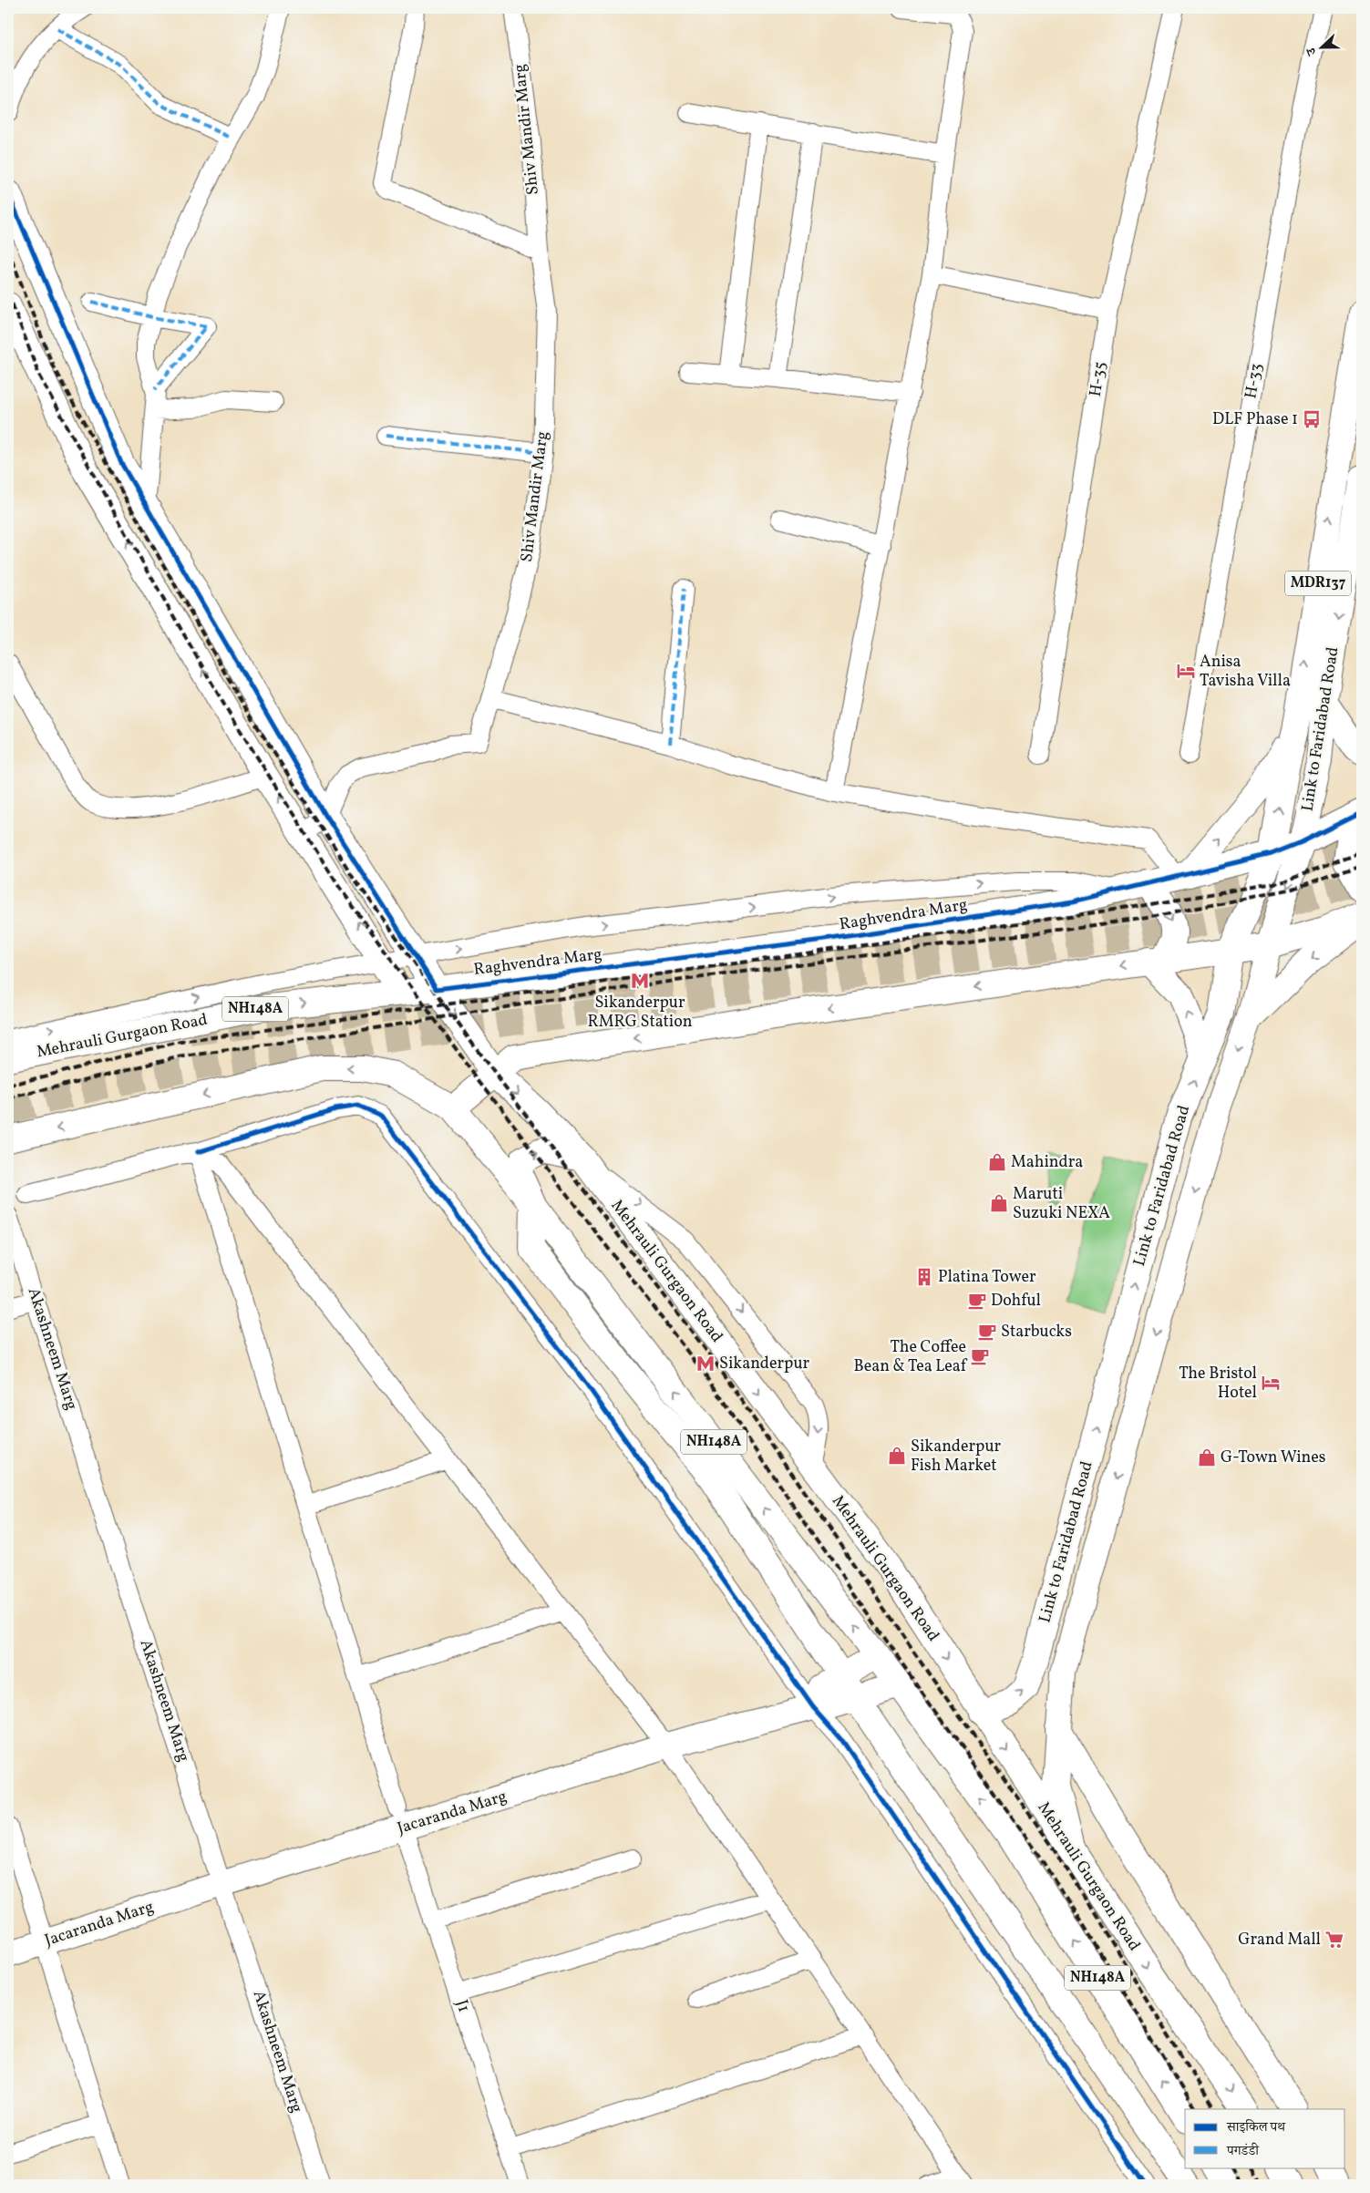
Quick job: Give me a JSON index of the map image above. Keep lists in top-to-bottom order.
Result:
{
  "streets": {
    "main road": [
      "MDR137",
      "Link to Faridabad Road",
      "Raghvendra Marg",
      "NH148A",
      "Mehrauli Gurgaon Road",
      "Jacaranda Marg"
    ],
    "street": [
      "Shiv Mandir Marg",
      "H-35",
      "H-33",
      "Akashneem Marg",
      "J1"
    ]
  },
  "crossings": [
    ["Link to Faridabad Road", "Raghvendra Marg"],
    ["Link to Faridabad Road", "Mehrauli Gurgaon Road"],
    ["Raghvendra Marg", "Mehrauli Gurgaon Road"],
    ["NH148A", "Jacaranda Marg"],
    ["Akashneem Marg", "Jacaranda Marg"],
    ["Jacaranda Marg", "J1"]
  ],
  "places": {
    "bus stop": ["DLF Phase 1"],
    "hotel": ["Anisa Tavisha Villa", "The Bristol Hotel"],
    "metro station": ["Sikanderpur RMRG Station", "Sikanderpur"],
    "shop": [
      "Mahindra",
      "Maruti Suzuki NEXA",
      "Sikanderpur Fish Market",
      "G-Town Wines"
    ],
    "building": ["Platina Tower"],
    "cafe": ["Dohful", "Starbucks", "The Coffee Bean & Tea Leaf"],
    "supermarket": ["Grand Mall"]
  },
  "legend": ["साइकिल पथ", "पगडंडी"],
  "north": "left"
}
